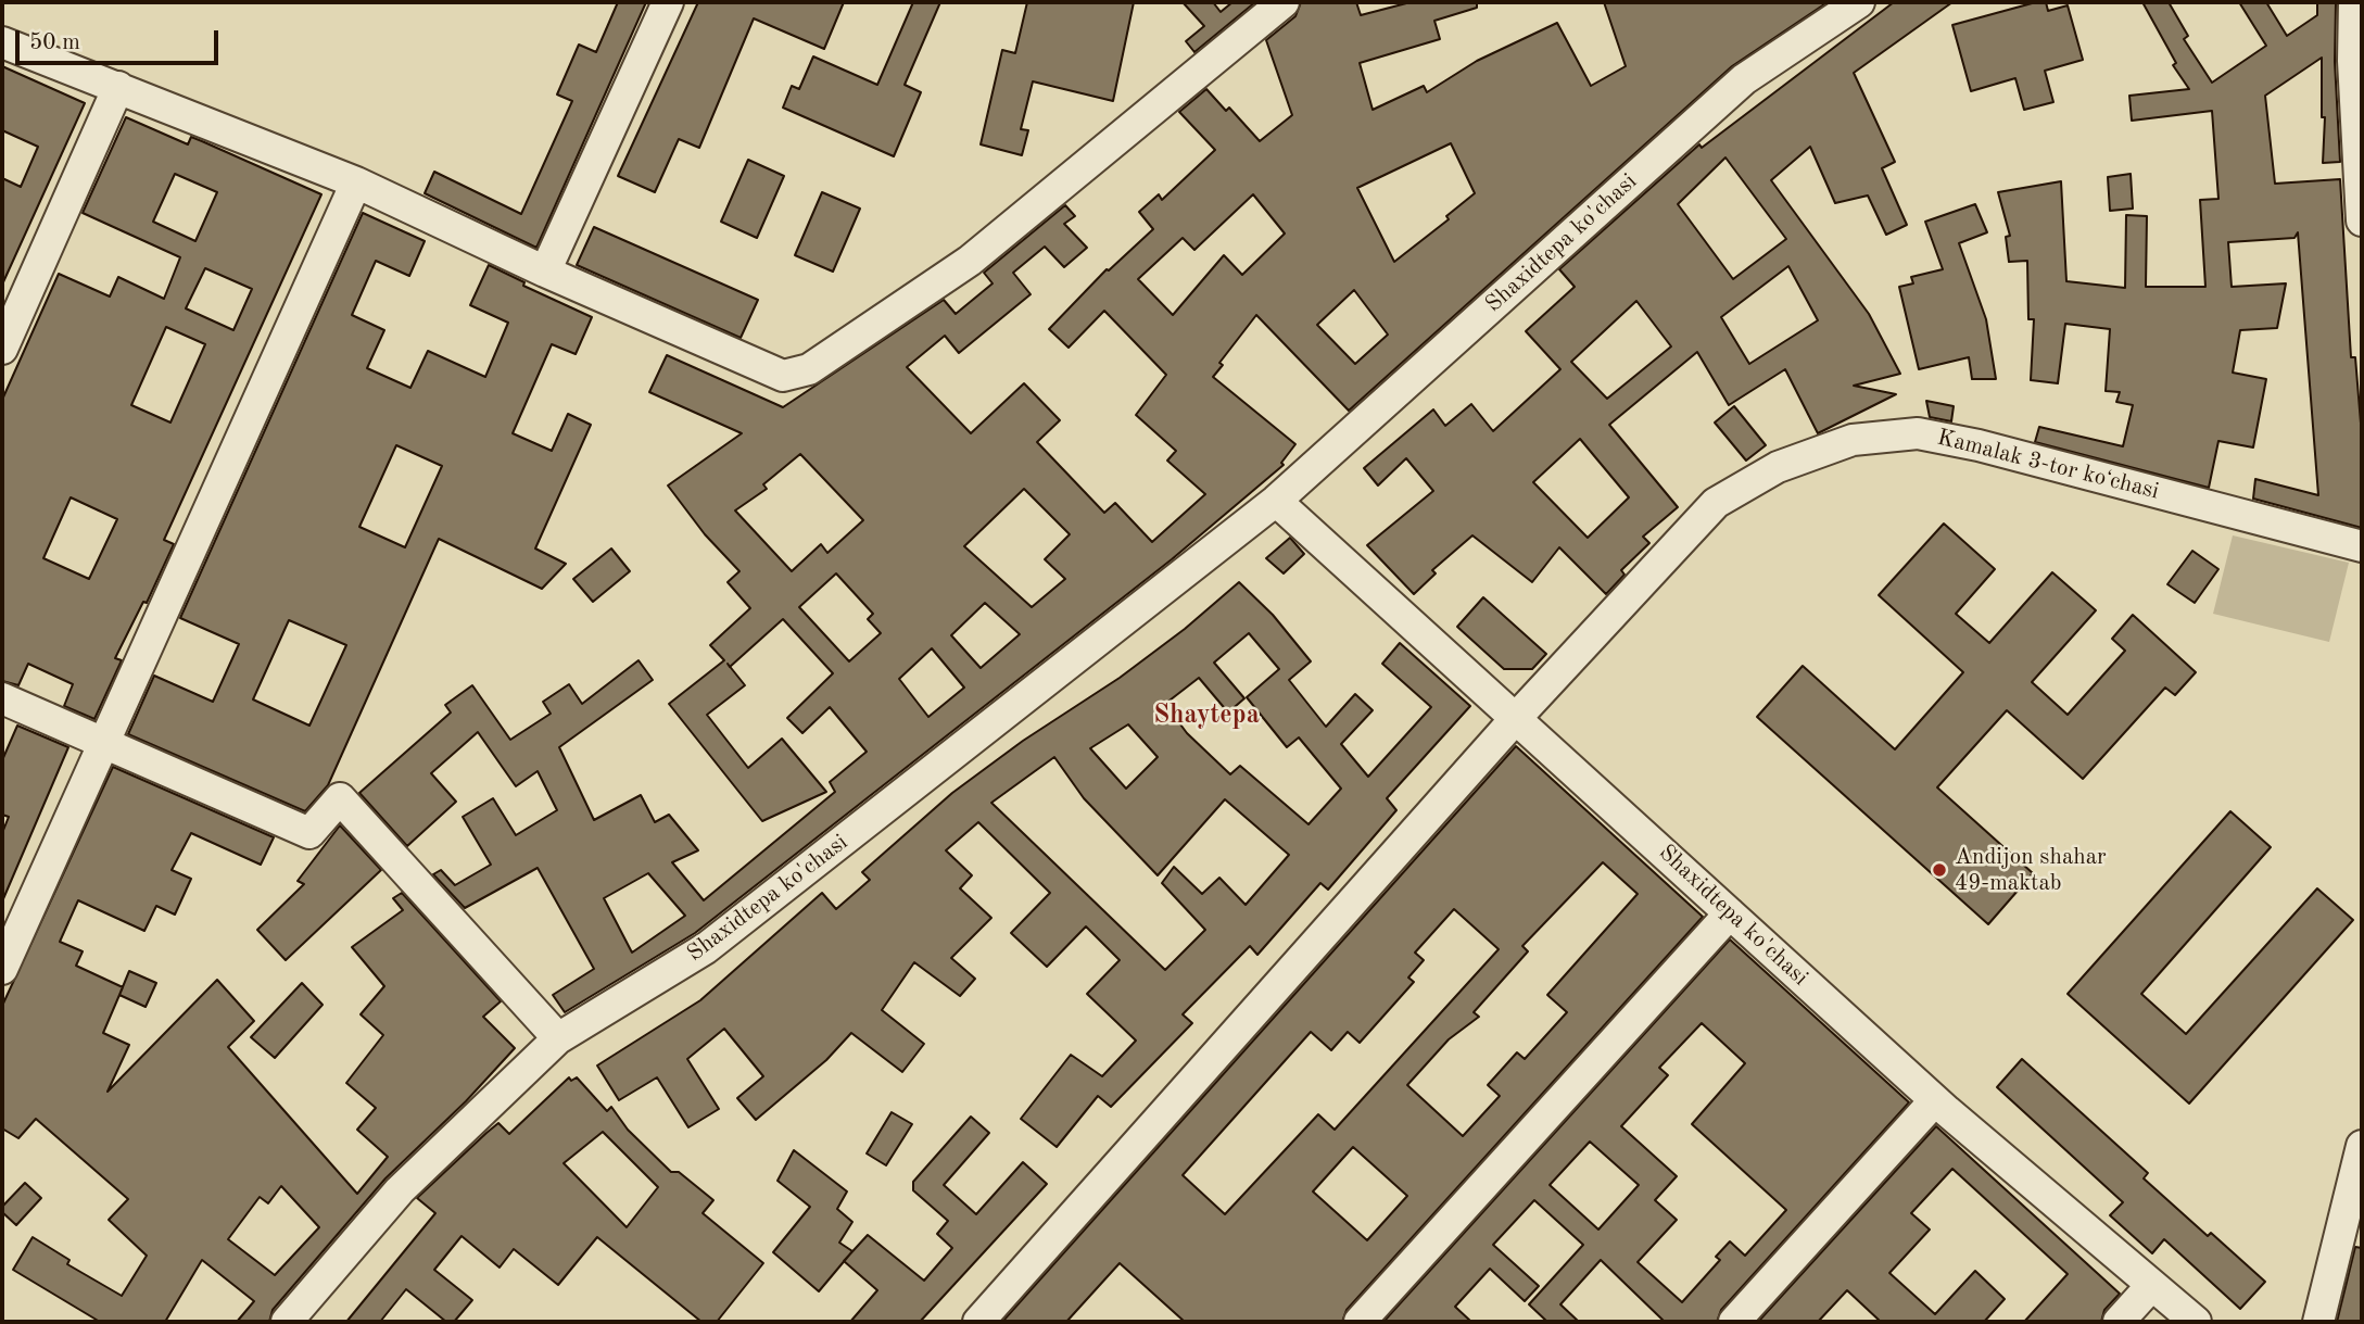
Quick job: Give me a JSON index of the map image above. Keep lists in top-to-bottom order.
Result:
{
  "streets": {
    "street": ["Shaxidtepa ko'chasi", "Kamalak 3-tor koʻchasi"]
  },
  "crossings": [
    ["Shaxidtepa ko'chasi", "Kamalak 3-tor koʻchasi"]
  ],
  "districts": ["Shaytepa"],
  "places": ["Andijon shahar 49-maktab"],
  "scale_bar": "50 m"
}
